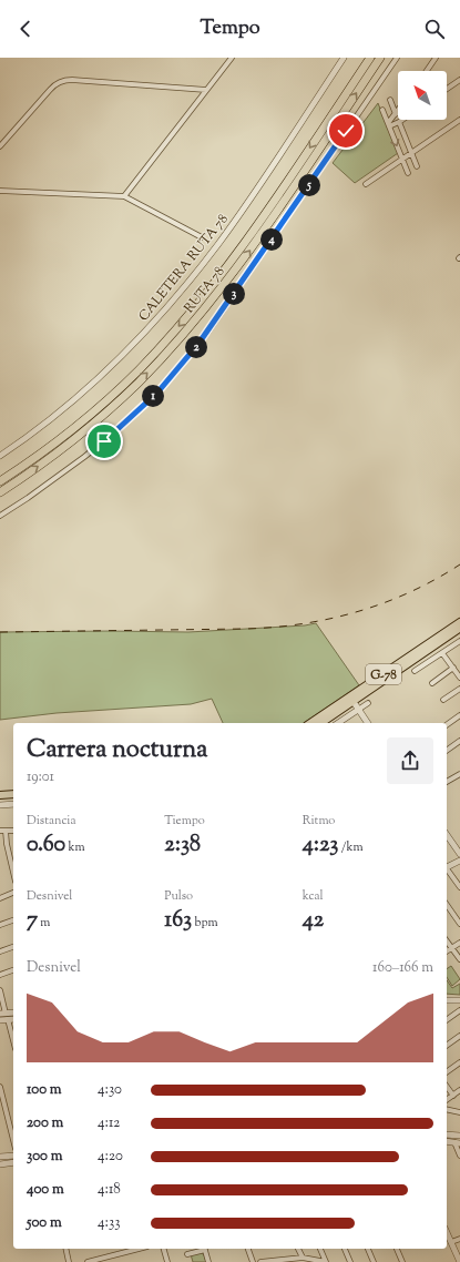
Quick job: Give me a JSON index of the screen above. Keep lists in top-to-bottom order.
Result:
{
  "streets": {
    "highway": ["RUTA 78"],
    "main road": ["G-78"],
    "street": ["CALETERA RUTA 78"]
  },
  "north": "top left",
  "page": {
    "header": "Tempo",
    "pins": [
      "5",
      "4",
      "3",
      "2",
      "1"
    ],
    "heading": ["Carrera nocturna", "19:01"],
    "stats": [
      ["Distancia", "0.60 km"],
      ["Tiempo", "2:38"],
      ["Ritmo", "4:23 /km"],
      ["Desnivel", "7 m"],
      ["Pulso", "163 bpm"],
      ["kcal", "42"]
    ],
    "chart": ["Desnivel", "160–166 m"],
    "list": [
      {
        "name": "100 m",
        "note": "4:30"
      },
      {
        "name": "200 m",
        "note": "4:12"
      },
      {
        "name": "300 m",
        "note": "4:20"
      },
      {
        "name": "400 m",
        "note": "4:18"
      },
      {
        "name": "500 m",
        "note": "4:33"
      }
    ]
  }
}
